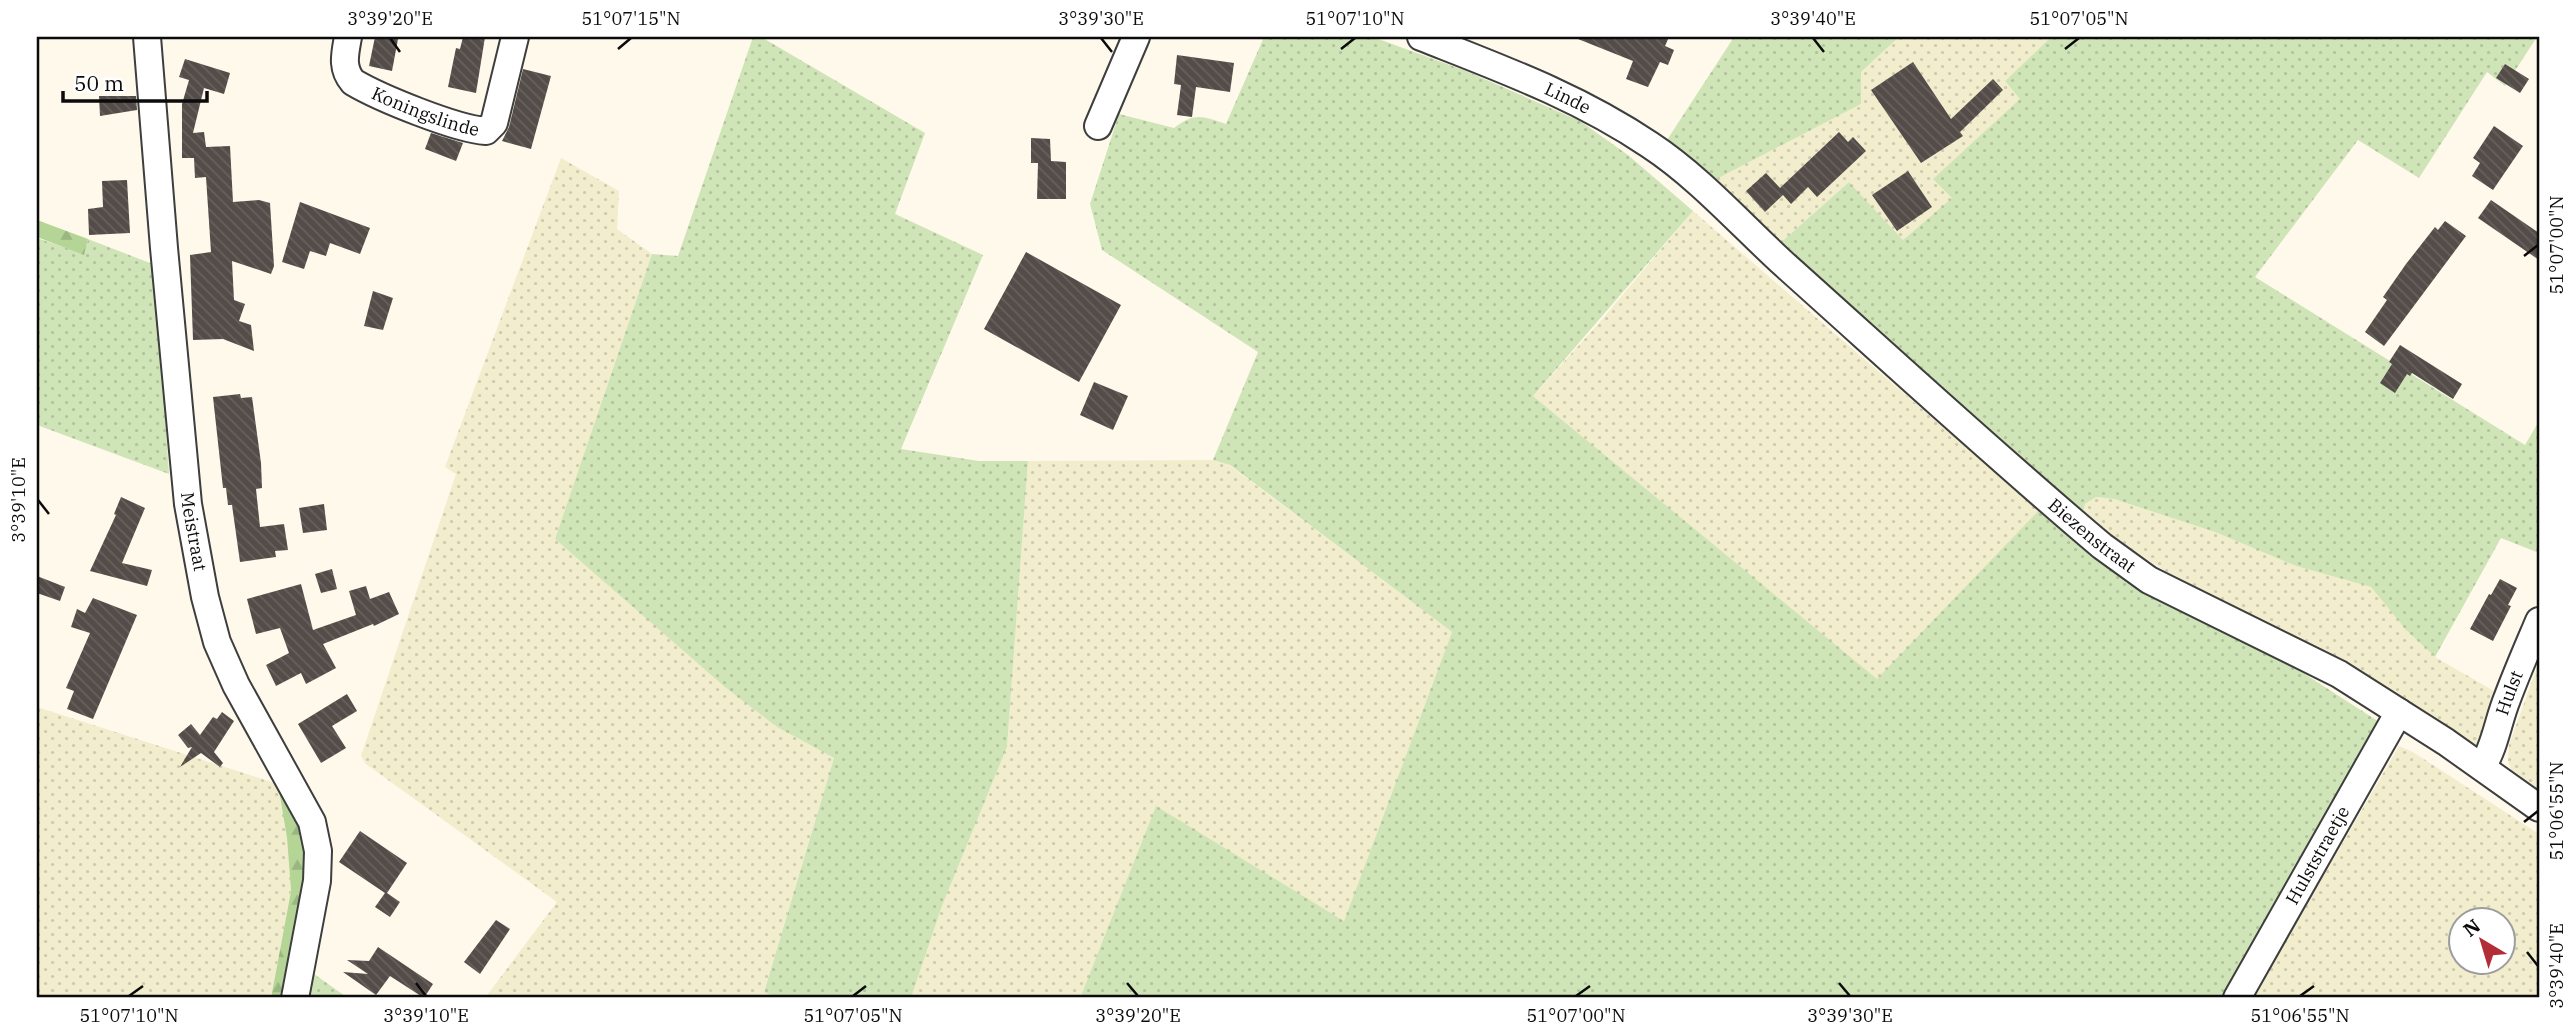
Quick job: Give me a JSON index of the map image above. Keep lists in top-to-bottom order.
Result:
{
  "streets": {
    "street": [
      "Linde",
      "Koningslinde",
      "Meistraat",
      "Biezenstraat",
      "Hulst",
      "Hulststraetje"
    ]
  },
  "crossings": [
    ["Linde", "Biezenstraat"],
    ["Biezenstraat", "Hulst"],
    ["Biezenstraat", "Hulststraetje"]
  ],
  "scale_bar": "50 m",
  "north": "top left",
  "coordinates": [
    "3°39'20\"E",
    "51°07'15\"N",
    "3°39'30\"E",
    "51°07'10\"N",
    "3°39'40\"E",
    "51°07'05\"N",
    "51°07'00\"N",
    "3°39'10\"E",
    "51°06'55\"N"
  ]
}
